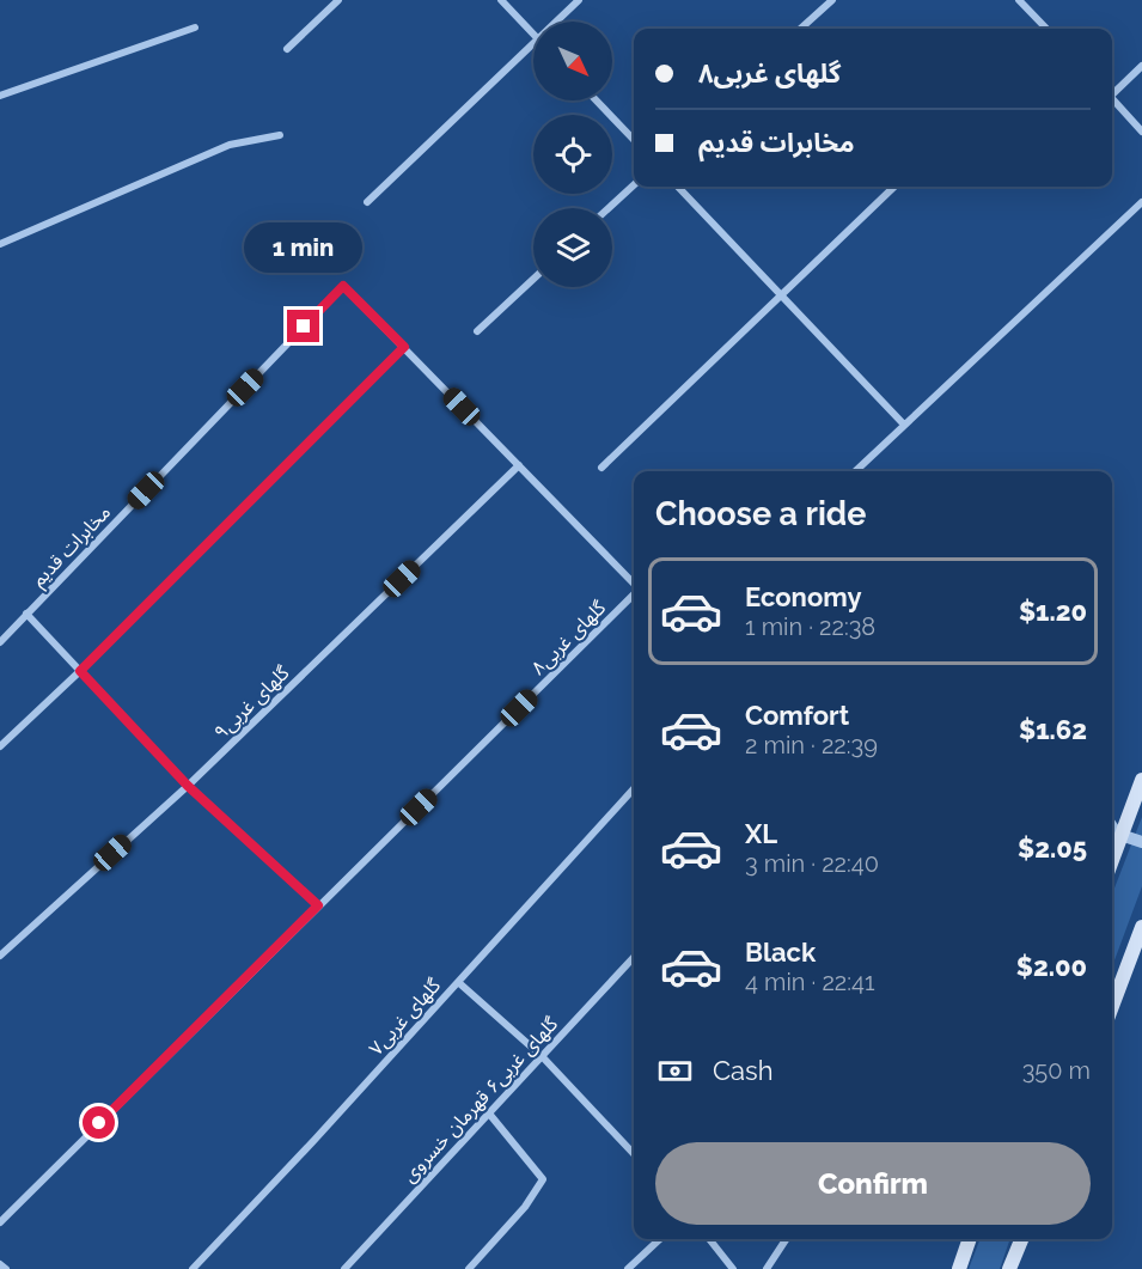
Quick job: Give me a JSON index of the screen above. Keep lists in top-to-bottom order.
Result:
{
  "streets": {
    "street": [
      "مخابرات قدیم",
      "گلهای غربی۸",
      "گلهای غربی۹",
      "گلهای غربی۷",
      "گلهای غربی۶ قهرمان خسروی"
    ]
  },
  "north": "bottom right",
  "page": {
    "banner": ["گلهای غربی۸", "مخابرات قدیم"],
    "bubble": "1 min",
    "heading": "Choose a ride",
    "list": [
      {
        "name": "Economy",
        "note": "1 min · 22:38",
        "value": "$1.20"
      },
      {
        "name": "Comfort",
        "note": "2 min · 22:39",
        "value": "$1.62"
      },
      {
        "name": "XL",
        "note": "3 min · 22:40",
        "value": "$2.05"
      },
      {
        "name": "Black",
        "note": "4 min · 22:41",
        "value": "$2.00"
      }
    ],
    "pay": ["Cash", "350 m"],
    "buttons": "Confirm"
  }
}
